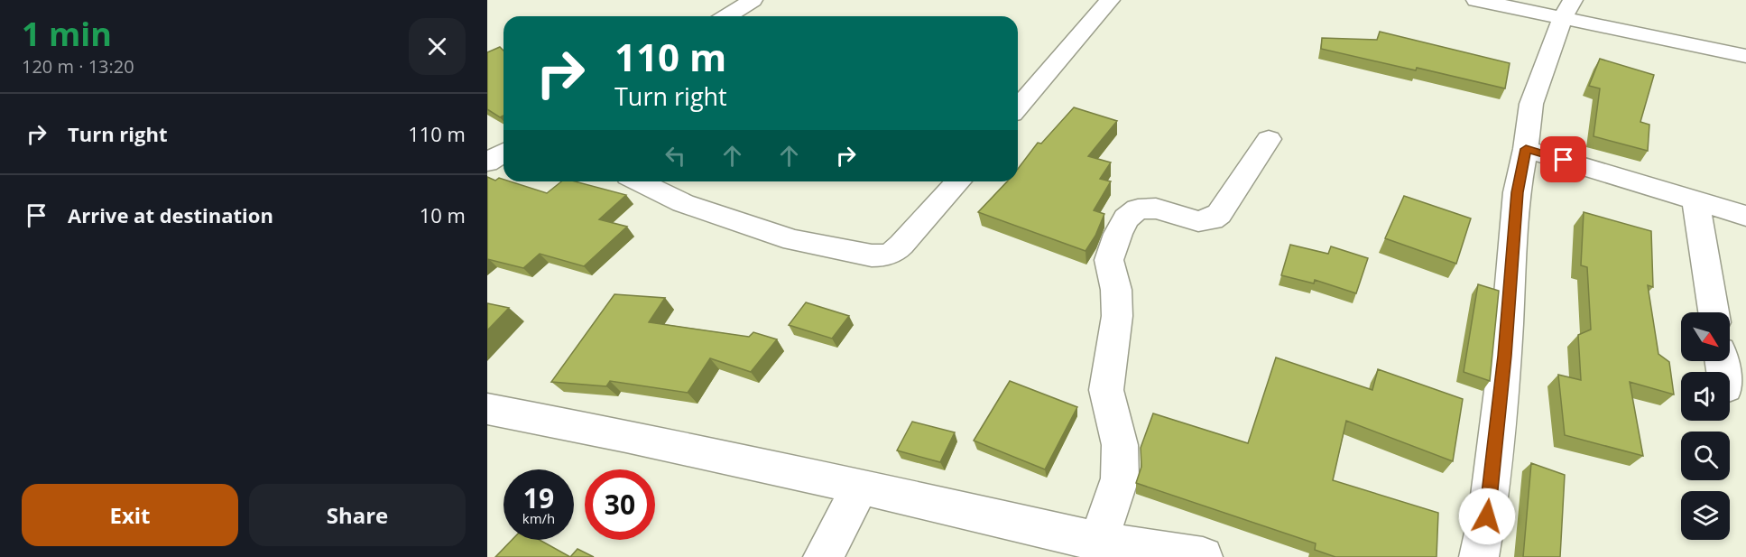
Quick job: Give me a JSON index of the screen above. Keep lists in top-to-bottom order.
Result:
{
  "north": "bottom right",
  "page": {
    "heading": ["1 min", "120 m · 13:20"],
    "turn": ["110 m", "Turn right"],
    "list": [
      {
        "name": "Turn right",
        "value": "110 m"
      },
      {
        "name": "Arrive at destination",
        "value": "10 m"
      }
    ],
    "speed": "19 km/h",
    "limit": "30",
    "buttons": ["Exit", "Share"]
  }
}
